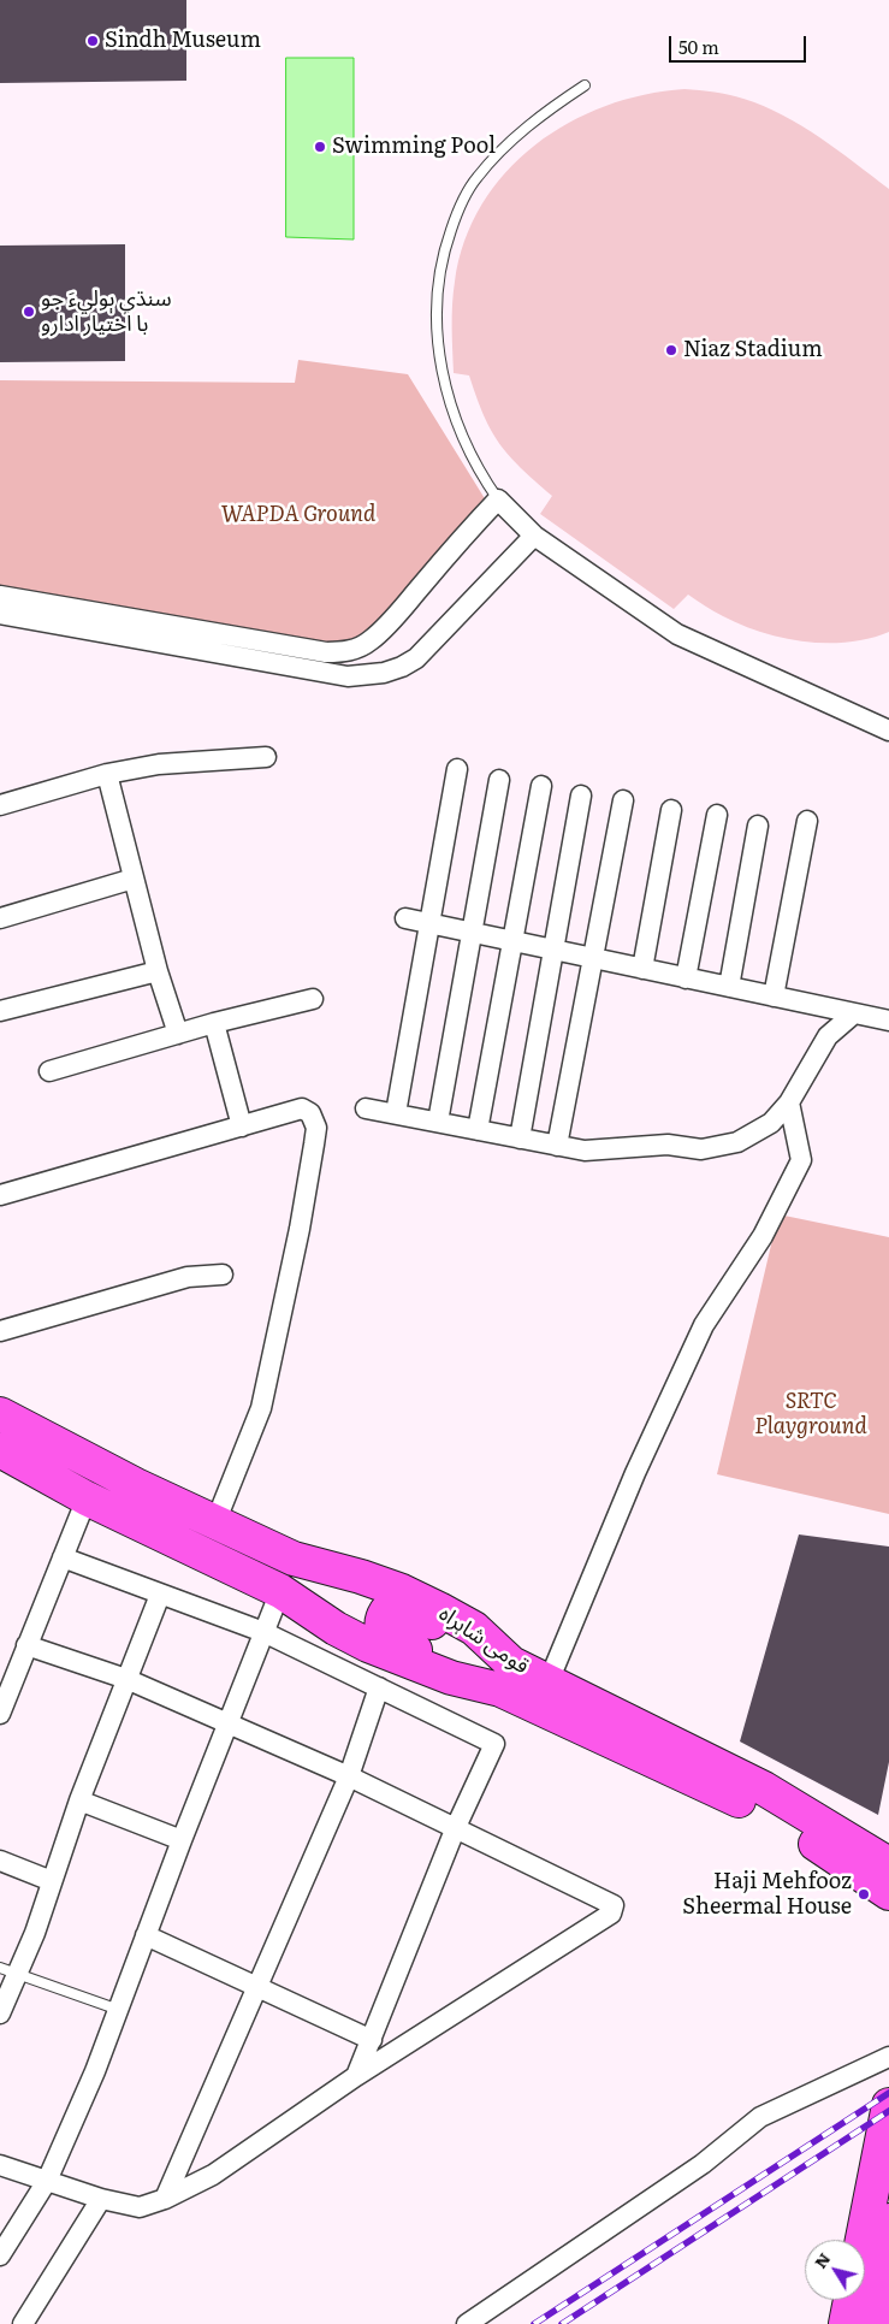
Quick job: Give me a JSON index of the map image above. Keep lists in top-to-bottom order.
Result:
{
  "streets": {
    "highway": ["قومی شاہراہ"]
  },
  "parks": ["WAPDA Ground", "SRTC Playground"],
  "places": [
    "Sindh Museum",
    "Swimming Pool",
    "سنڌي ٻوليءَ جو با اختيار ادارو",
    "Niaz Stadium",
    "Haji Mehfooz Sheermal House"
  ],
  "scale_bar": "50 m",
  "north": "top left"
}
